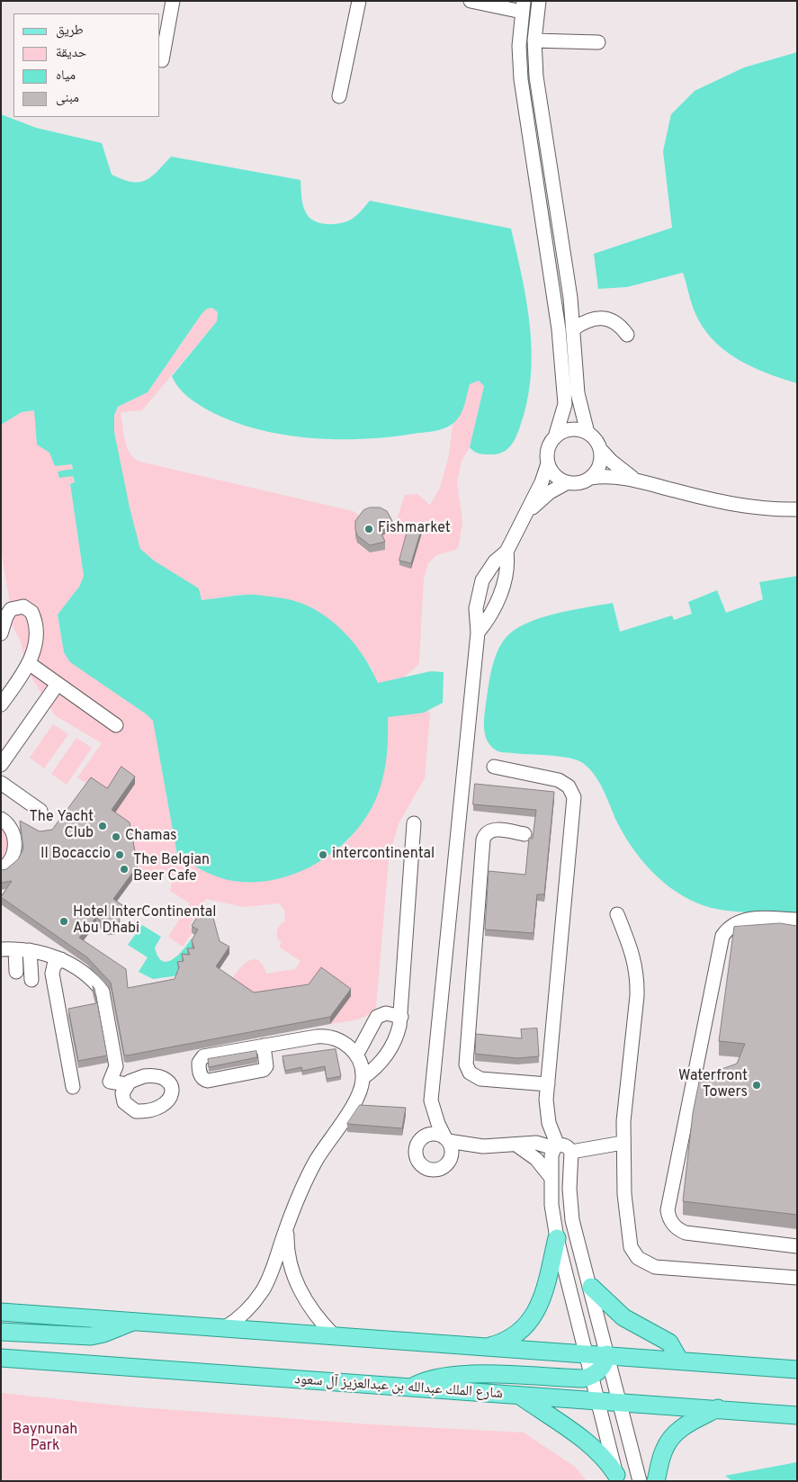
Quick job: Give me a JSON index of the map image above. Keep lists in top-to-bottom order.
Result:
{
  "streets": {
    "main road": ["شارع الملك عبدالله بن عبدالعزيز آل سعود"]
  },
  "parks": ["Baynunah Park"],
  "places": [
    "Fishmarket",
    "The Yacht Club",
    "Chamas",
    "Il Bocaccio",
    "intercontinental",
    "The Belgian Beer Cafe",
    "Hotel InterContinental Abu Dhabi",
    "Waterfront Towers"
  ],
  "legend": [
    "طريق",
    "حديقة",
    "مياه",
    "مبنى"
  ]
}
